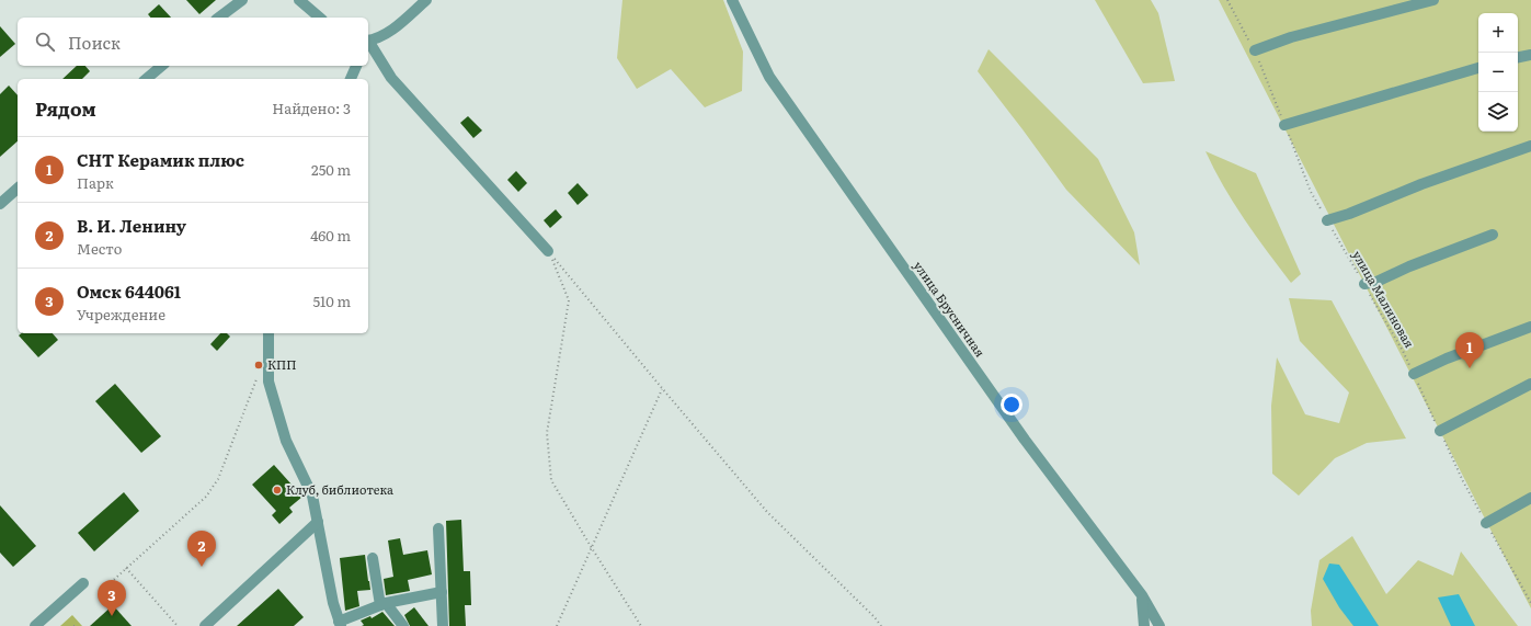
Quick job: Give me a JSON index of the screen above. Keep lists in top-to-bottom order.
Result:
{
  "streets": {
    "street": ["улица Брусничная"],
    "path": ["улица Малиновая"]
  },
  "places": ["КПП", "Клуб, библиотека"],
  "page": {
    "map_buttons": ["+", "−"],
    "search": "Поиск",
    "heading": ["Рядом", "Найдено: 3"],
    "list": [
      {
        "mark": "1",
        "name": "СНТ Керамик плюс",
        "note": "Парк",
        "value": "250 m"
      },
      {
        "mark": "2",
        "name": "В. И. Ленину",
        "note": "Место",
        "value": "460 m"
      },
      {
        "mark": "3",
        "name": "Омск 644061",
        "note": "Учреждение",
        "value": "510 m"
      }
    ],
    "pins": ["1", "2", "3"]
  }
}
